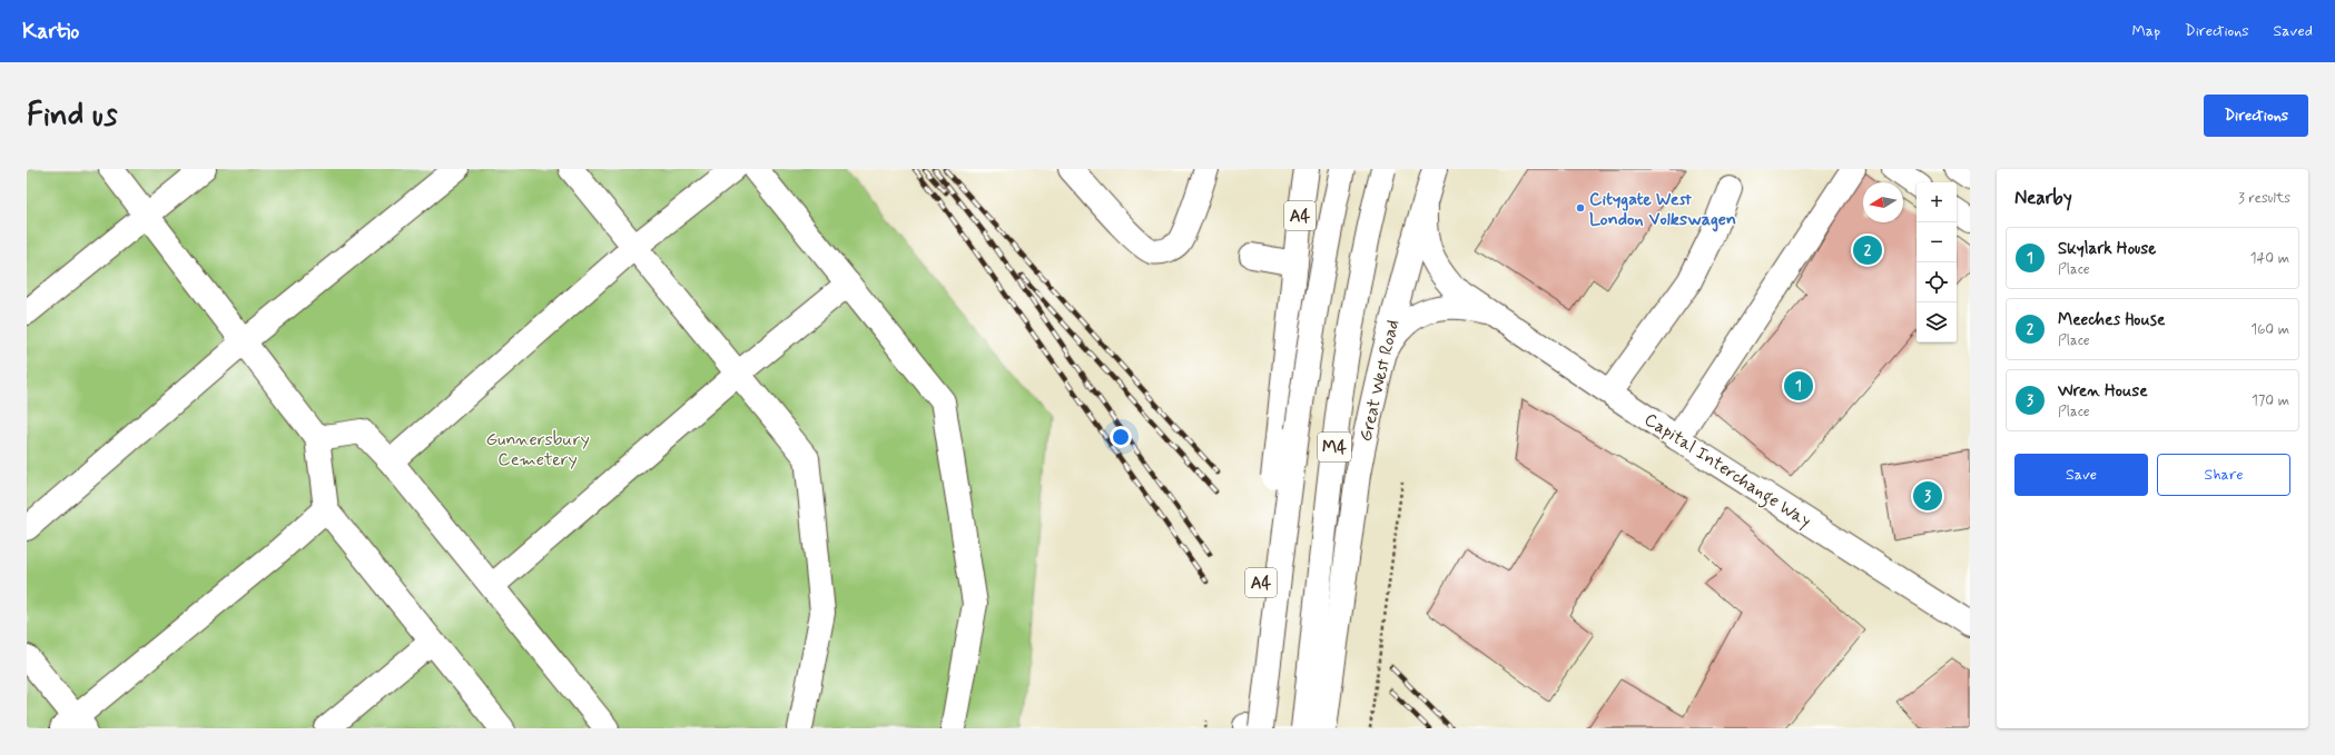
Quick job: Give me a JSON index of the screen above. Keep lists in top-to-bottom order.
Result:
{
  "streets": {
    "main road": [
      "A4",
      "Great West Road",
      "M4",
      "Capital Interchange Way"
    ]
  },
  "crossings": [
    ["A4", "M4"],
    ["Great West Road", "Capital Interchange Way"]
  ],
  "parks": ["Gunnersbury Cemetery"],
  "places": ["Citygate West London Volkswagen"],
  "north": "left",
  "page": {
    "header": "Kartio",
    "nav": ["Map", "Directions", "Saved"],
    "buttons": [
      "Directions",
      ["Save", "Share"]
    ],
    "title": "Find us",
    "heading": ["Nearby", "3 results"],
    "map_buttons": ["+", "−"],
    "list": [
      {
        "mark": "1",
        "name": "Skylark House",
        "note": "Place",
        "value": "140 m"
      },
      {
        "mark": "2",
        "name": "Meeches House",
        "note": "Place",
        "value": "160 m"
      },
      {
        "mark": "3",
        "name": "Wren House",
        "note": "Place",
        "value": "170 m"
      }
    ],
    "pins": ["2", "1", "3"]
  }
}
